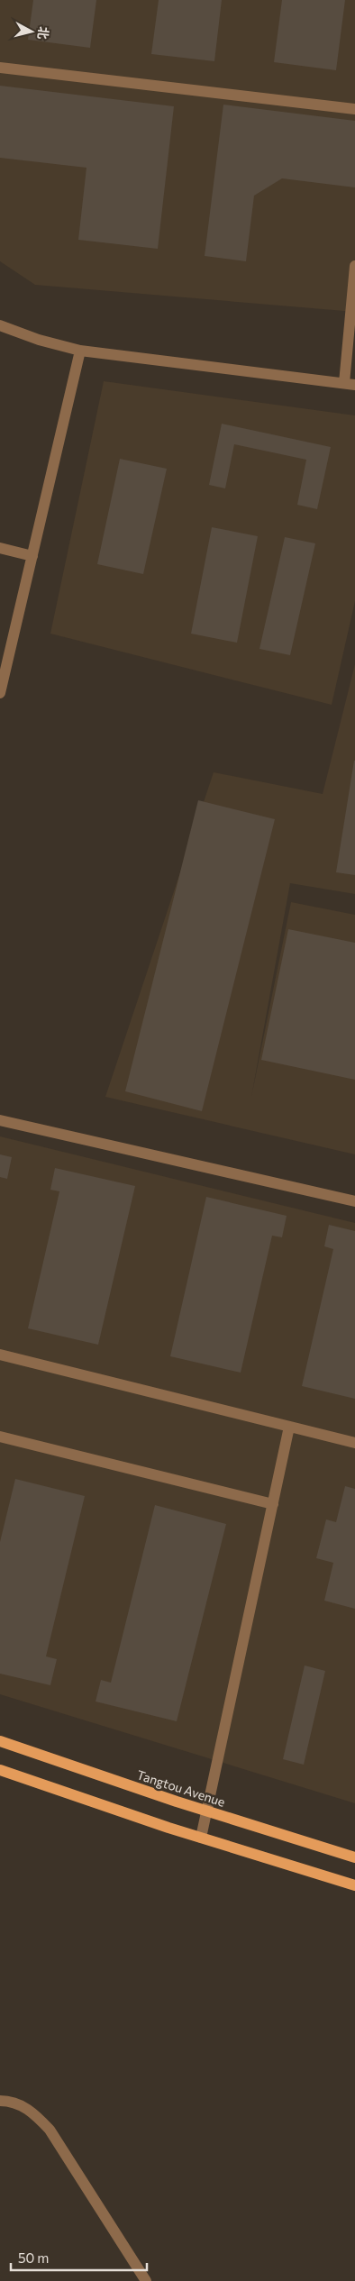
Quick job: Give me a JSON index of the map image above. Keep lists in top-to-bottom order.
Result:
{
  "streets": {
    "main road": ["Tangtou Avenue"]
  },
  "scale_bar": "50 m",
  "north": "right"
}
